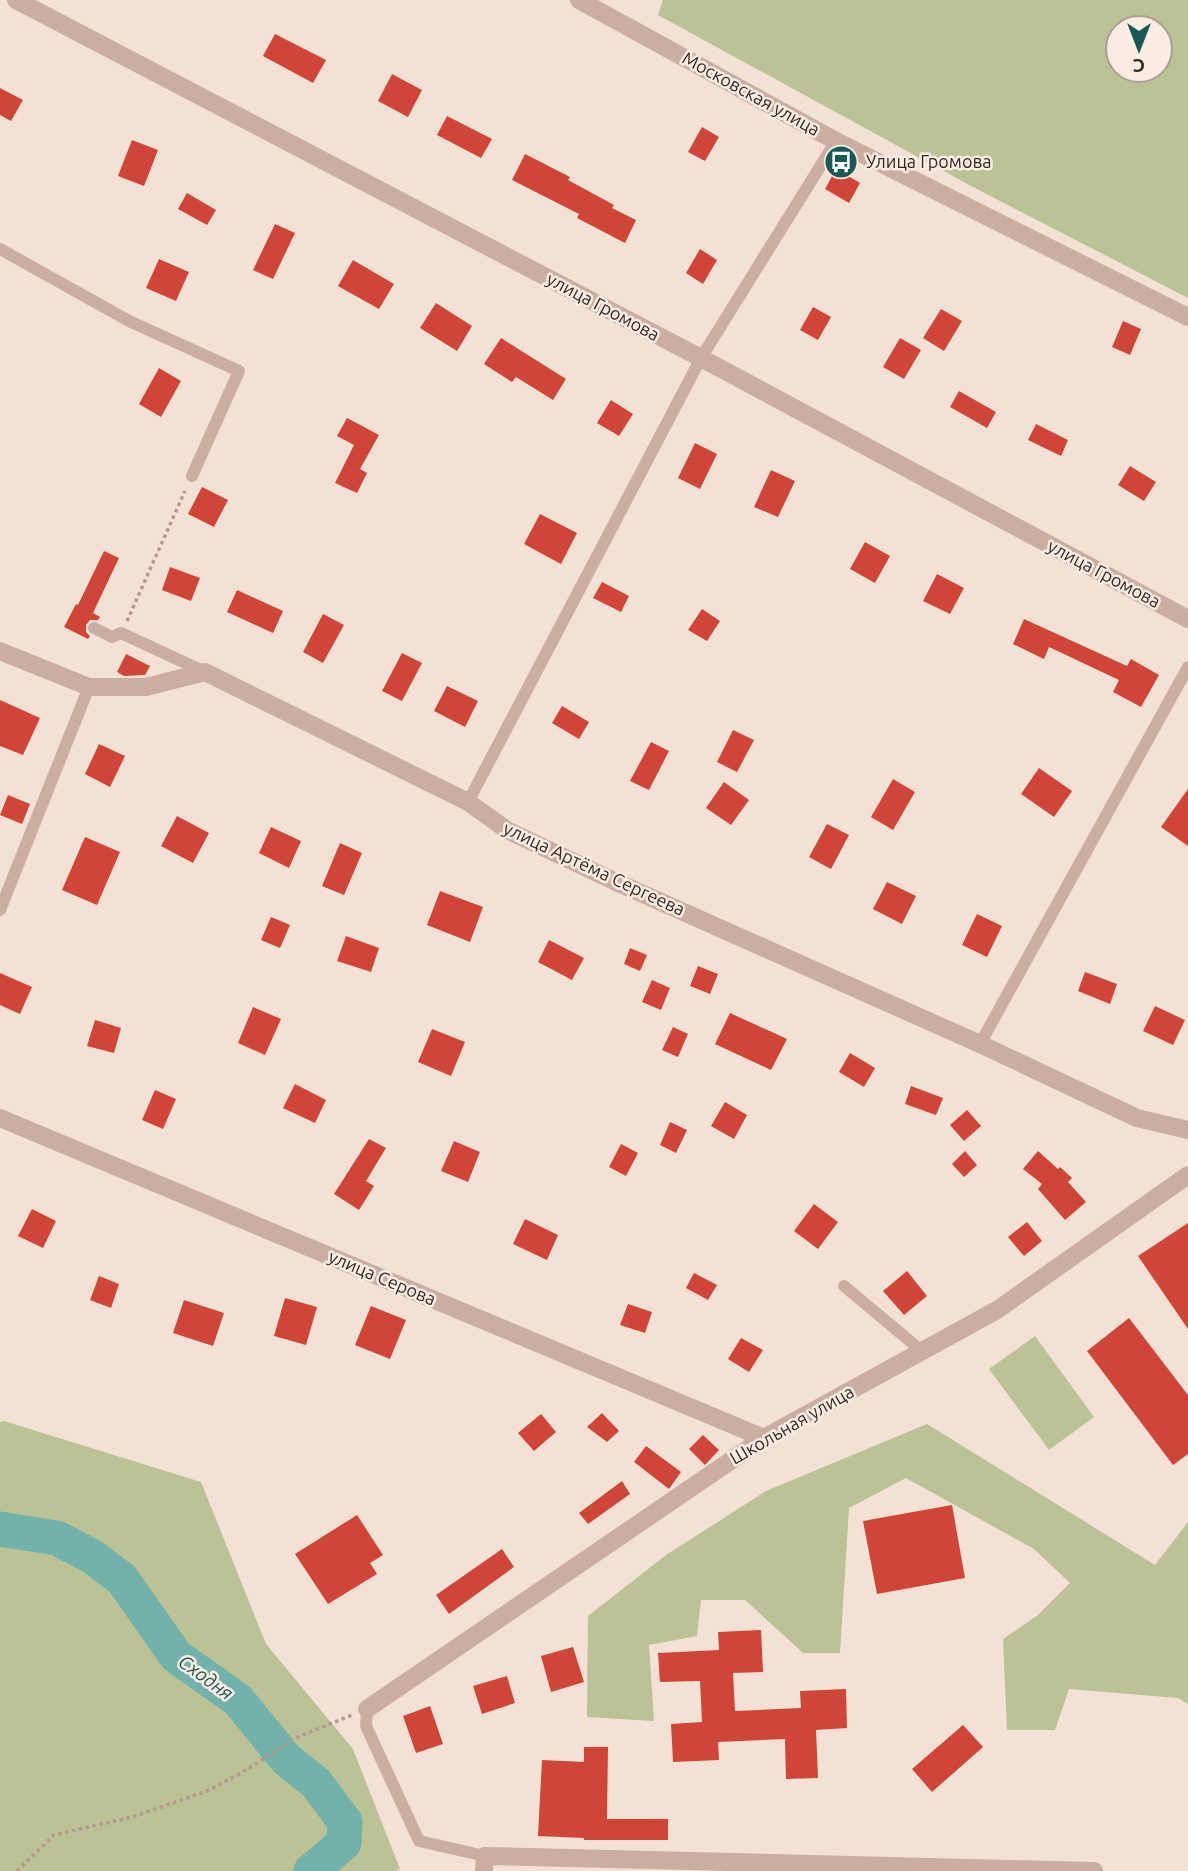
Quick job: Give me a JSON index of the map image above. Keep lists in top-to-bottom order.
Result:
{
  "streets": {
    "street": [
      "Московская улица",
      "улица Громова",
      "улица Артёма Сергеева",
      "улица Серова",
      "Школьная улица"
    ]
  },
  "crossings": [
    ["улица Серова", "Школьная улица"]
  ],
  "water": ["Сходня"],
  "places": {
    "bus stop": ["Улица Громова"]
  },
  "north": "bottom"
}
